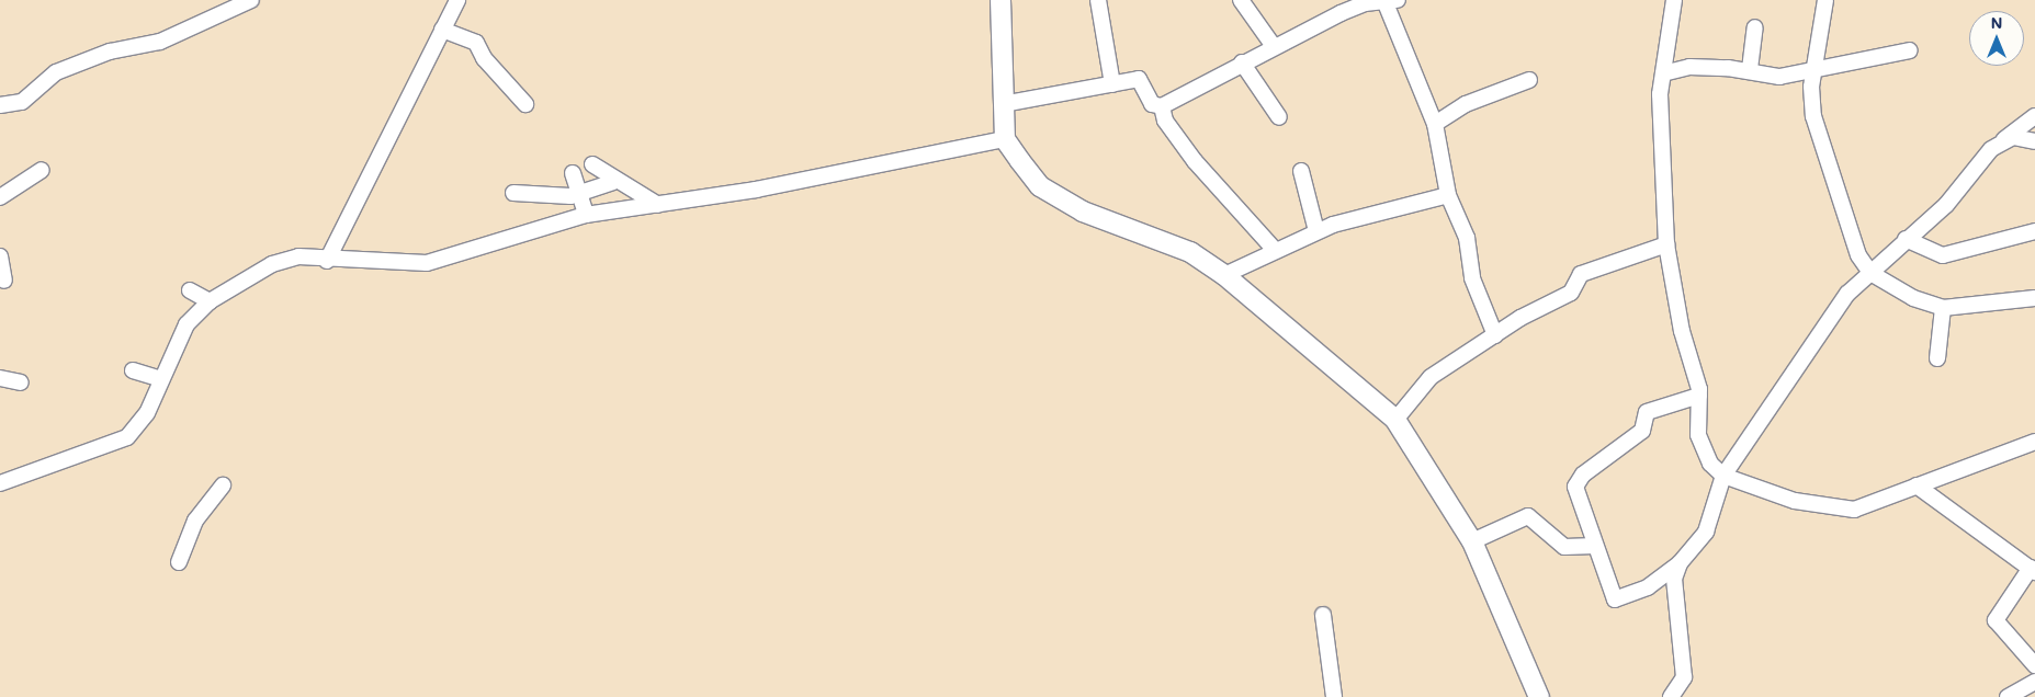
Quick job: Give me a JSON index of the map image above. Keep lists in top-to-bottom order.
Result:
{
  "north": "top"
}
